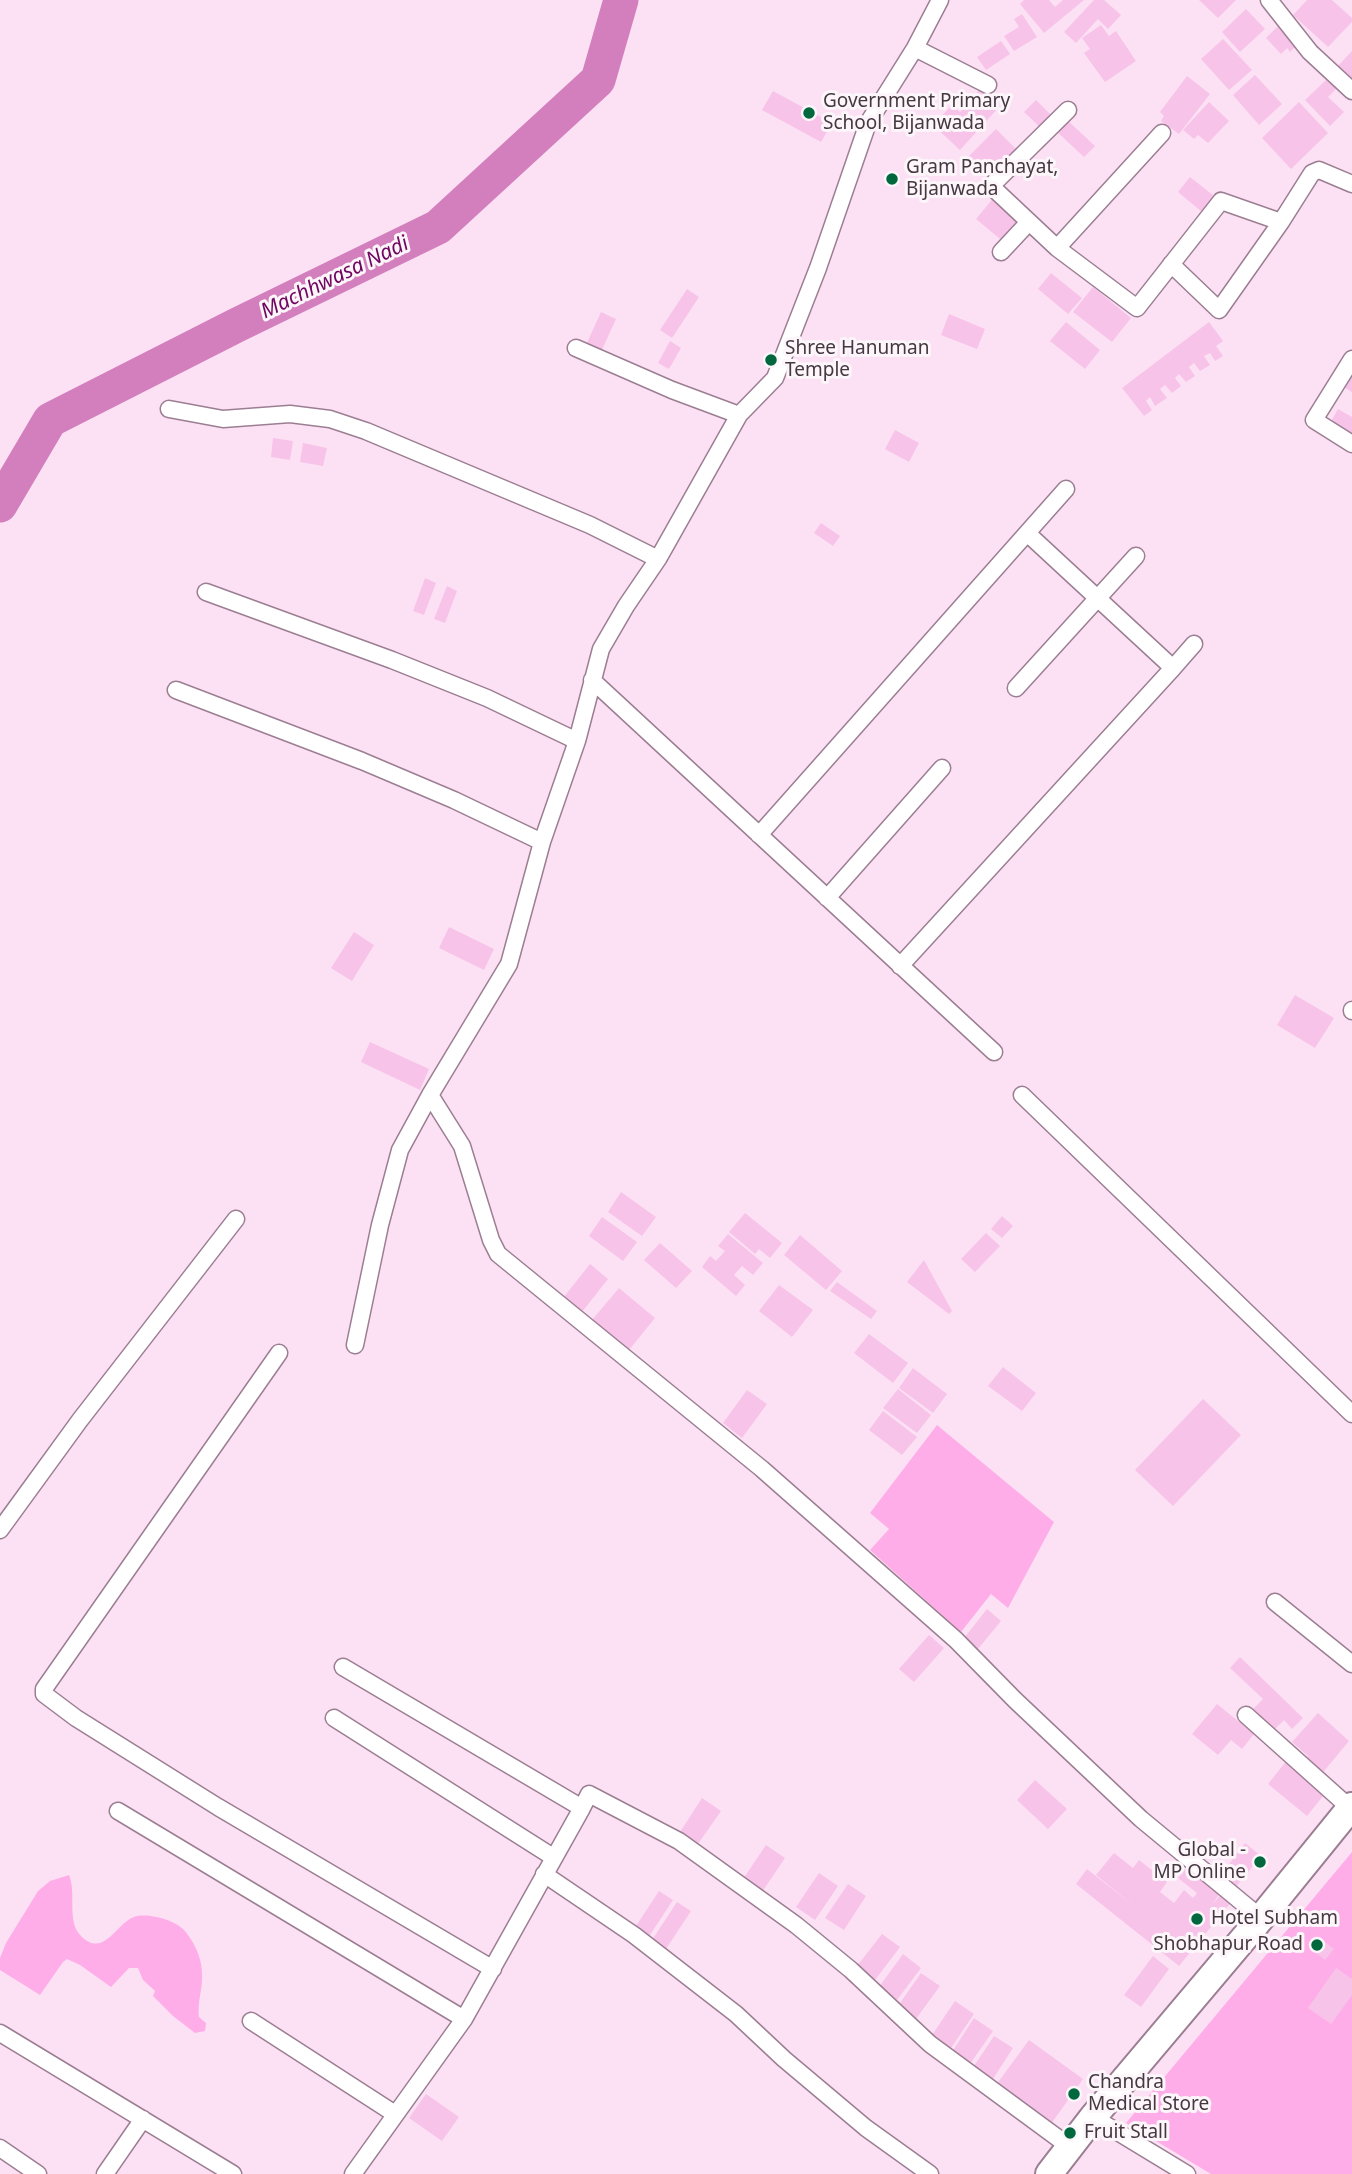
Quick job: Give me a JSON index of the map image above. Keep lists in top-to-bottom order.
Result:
{
  "water": ["Machhwasa Nadi"],
  "places": [
    "Government Primary School, Bijanwada",
    "Gram Panchayat, Bijanwada",
    "Shree Hanuman Temple",
    "Global - MP Online",
    "Hotel Subham",
    "Shobhapur Road",
    "Chandra Medical Store",
    "Fruit Stall"
  ]
}
